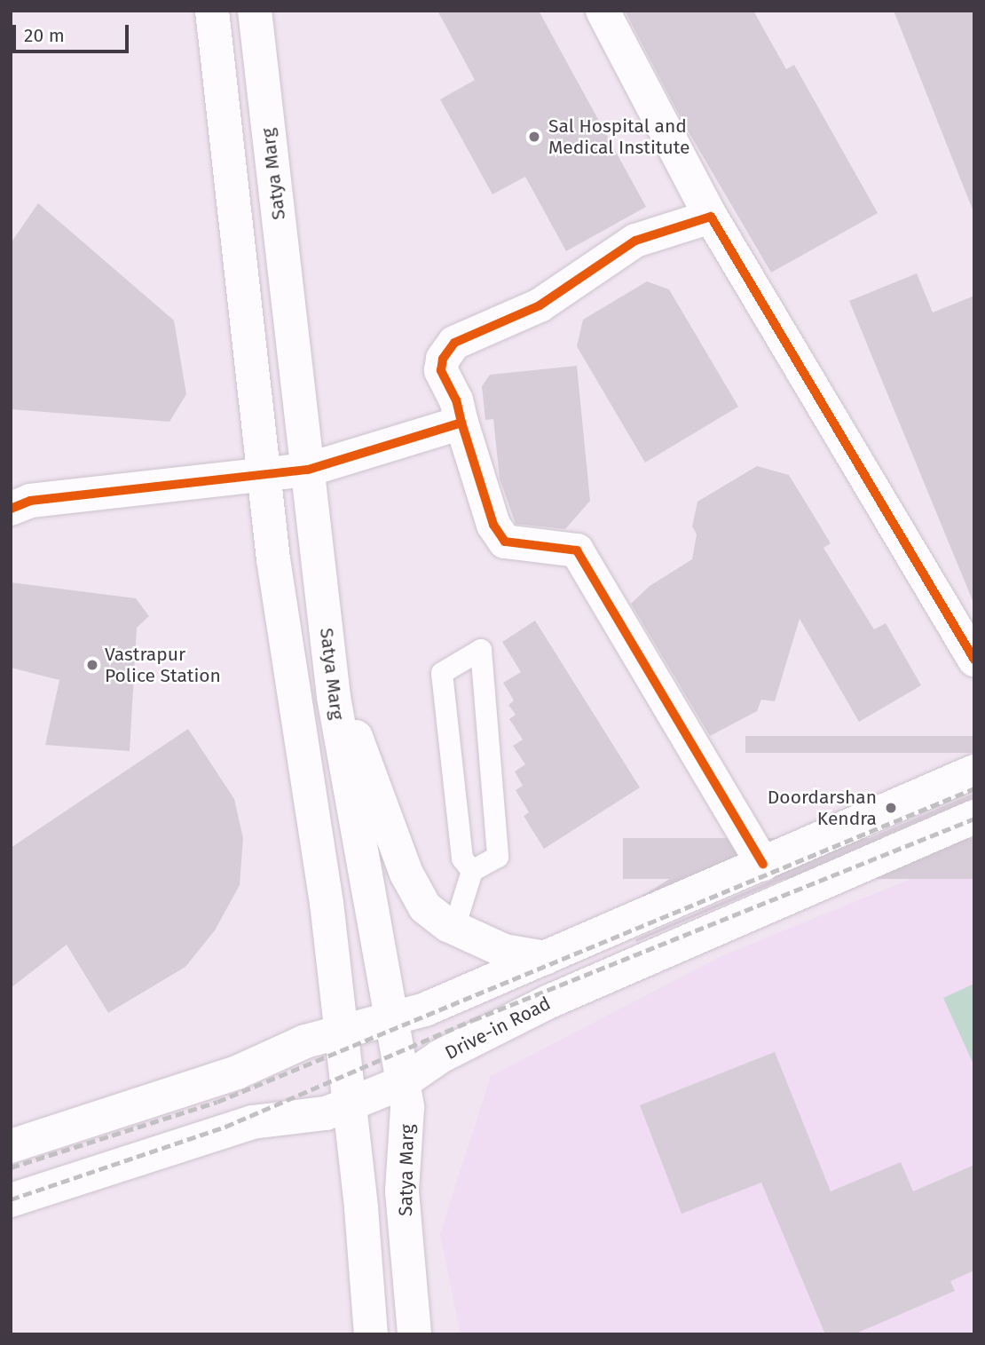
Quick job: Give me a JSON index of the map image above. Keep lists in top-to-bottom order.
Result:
{
  "streets": {
    "main road": ["Satya Marg", "Drive-in Road"]
  },
  "crossings": [
    ["Satya Marg", "Drive-in Road"]
  ],
  "places": ["Sal Hospital and Medical Institute", "Vastrapur Police Station", "Doordarshan Kendra"],
  "scale_bar": "20 m"
}
